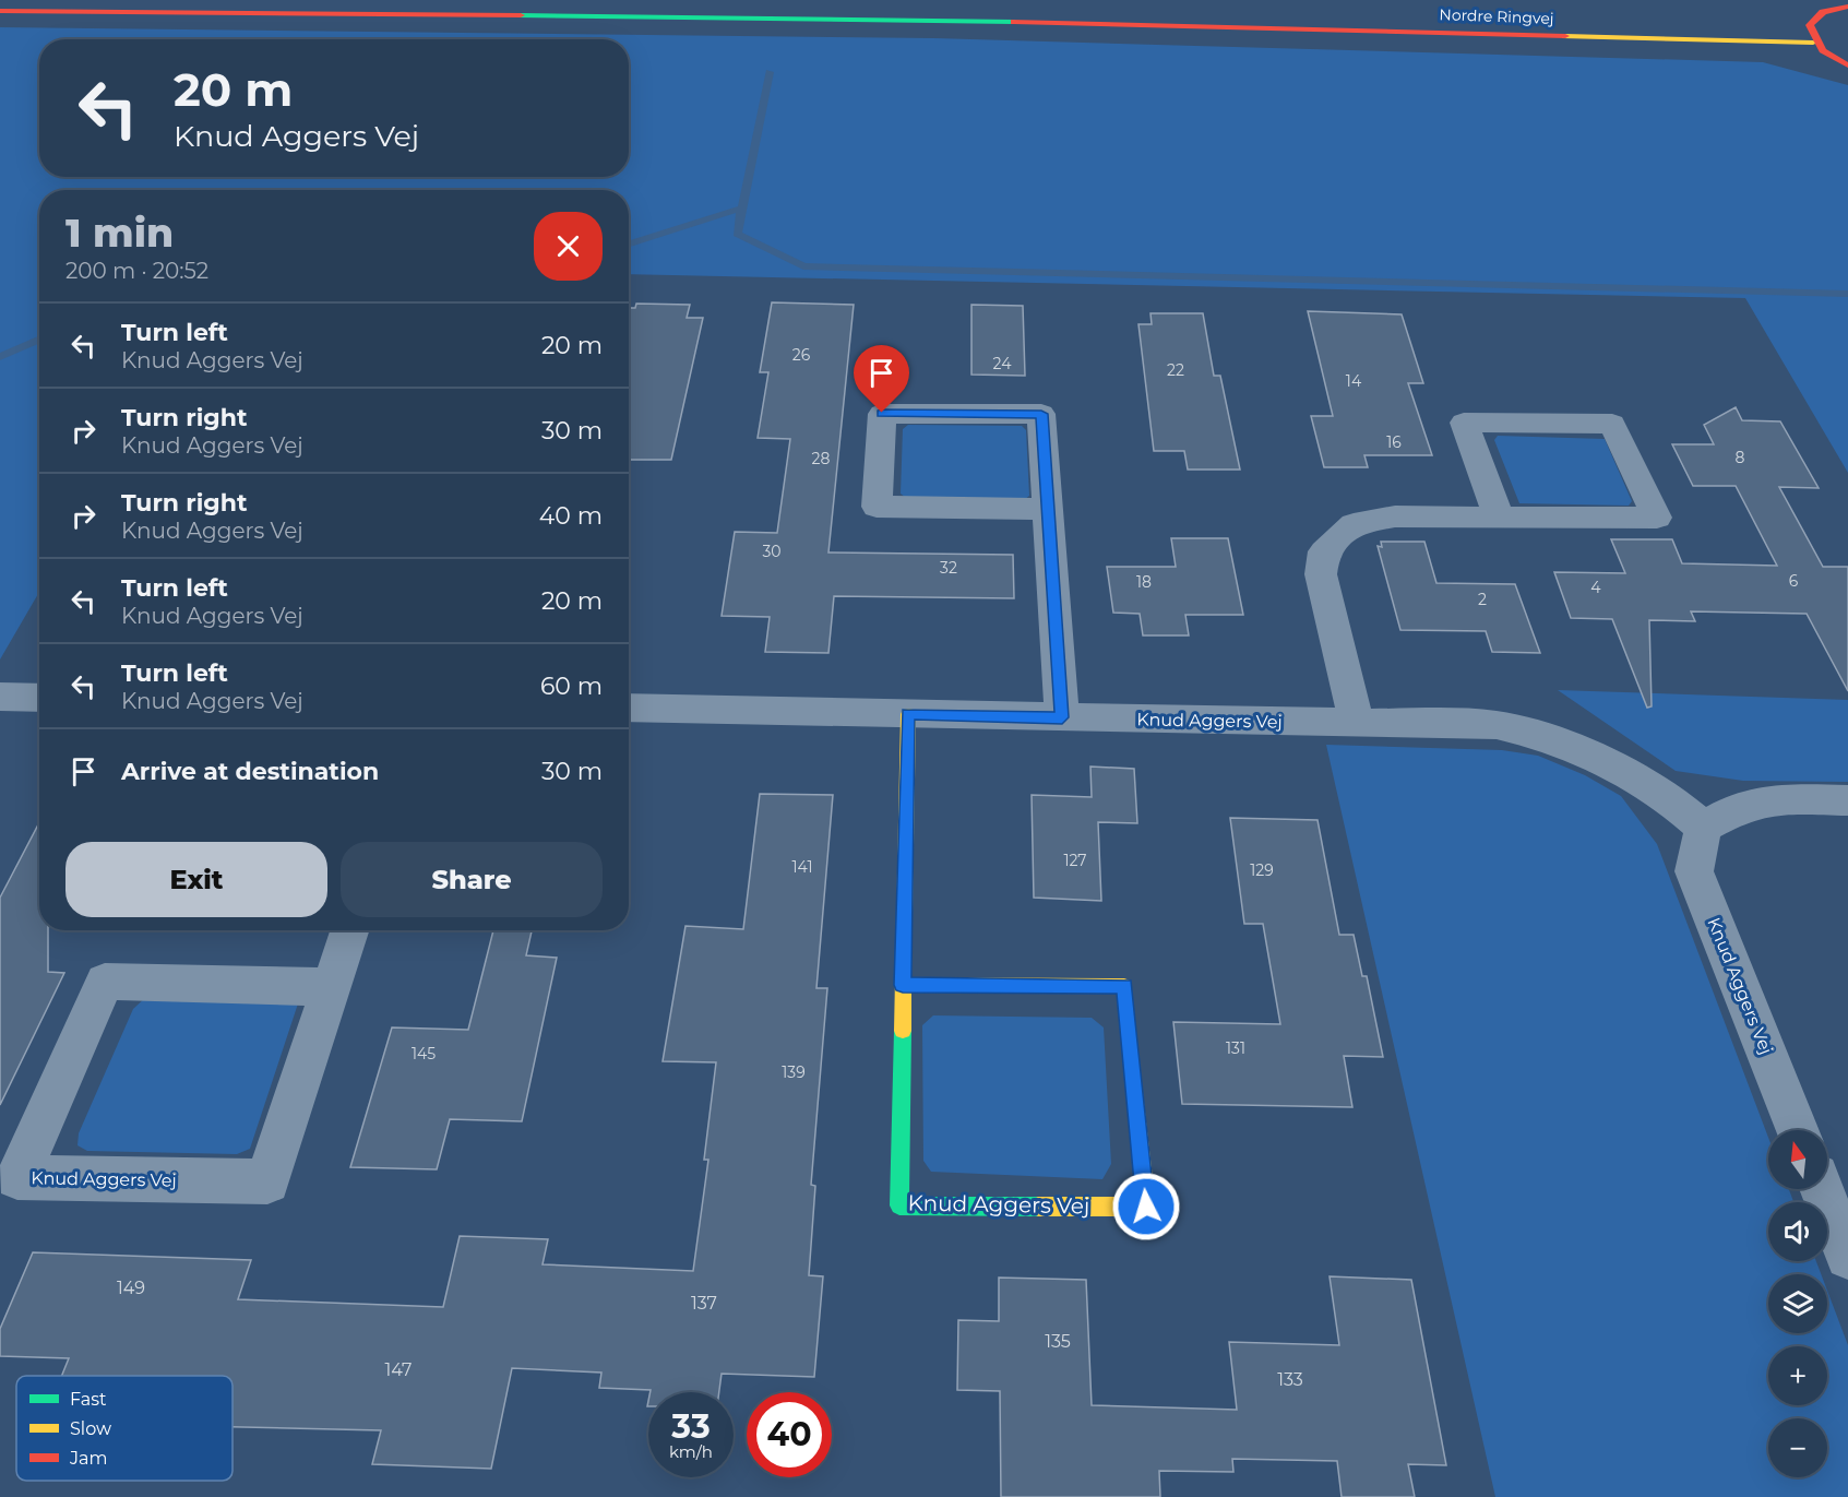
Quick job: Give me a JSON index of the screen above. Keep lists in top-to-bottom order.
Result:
{
  "streets": {
    "main road": ["Nordre Ringvej", "Knud Aggers Vej"]
  },
  "house_numbers": [
    "26",
    "24",
    "22",
    "14",
    "16",
    "8",
    "28",
    "30",
    "32",
    "6",
    "18",
    "4",
    "2",
    "127",
    "141",
    "129",
    "131",
    "145",
    "139",
    "149",
    "137",
    "135",
    "147",
    "133"
  ],
  "legend": ["Fast", "Slow", "Jam"],
  "north": "top",
  "page": {
    "turn": ["20 m", "Knud Aggers Vej"],
    "heading": ["1 min", "200 m · 20:52"],
    "list": [
      {
        "name": "Turn left",
        "note": "Knud Aggers Vej",
        "value": "20 m"
      },
      {
        "name": "Turn right",
        "note": "Knud Aggers Vej",
        "value": "30 m"
      },
      {
        "name": "Turn right",
        "note": "Knud Aggers Vej",
        "value": "40 m"
      },
      {
        "name": "Turn left",
        "note": "Knud Aggers Vej",
        "value": "20 m"
      },
      {
        "name": "Turn left",
        "note": "Knud Aggers Vej",
        "value": "60 m"
      },
      {
        "name": "Arrive at destination",
        "value": "30 m"
      }
    ],
    "buttons": ["Exit", "Share"],
    "map_buttons": ["+", "−"],
    "speed": "33 km/h",
    "limit": "40"
  }
}
